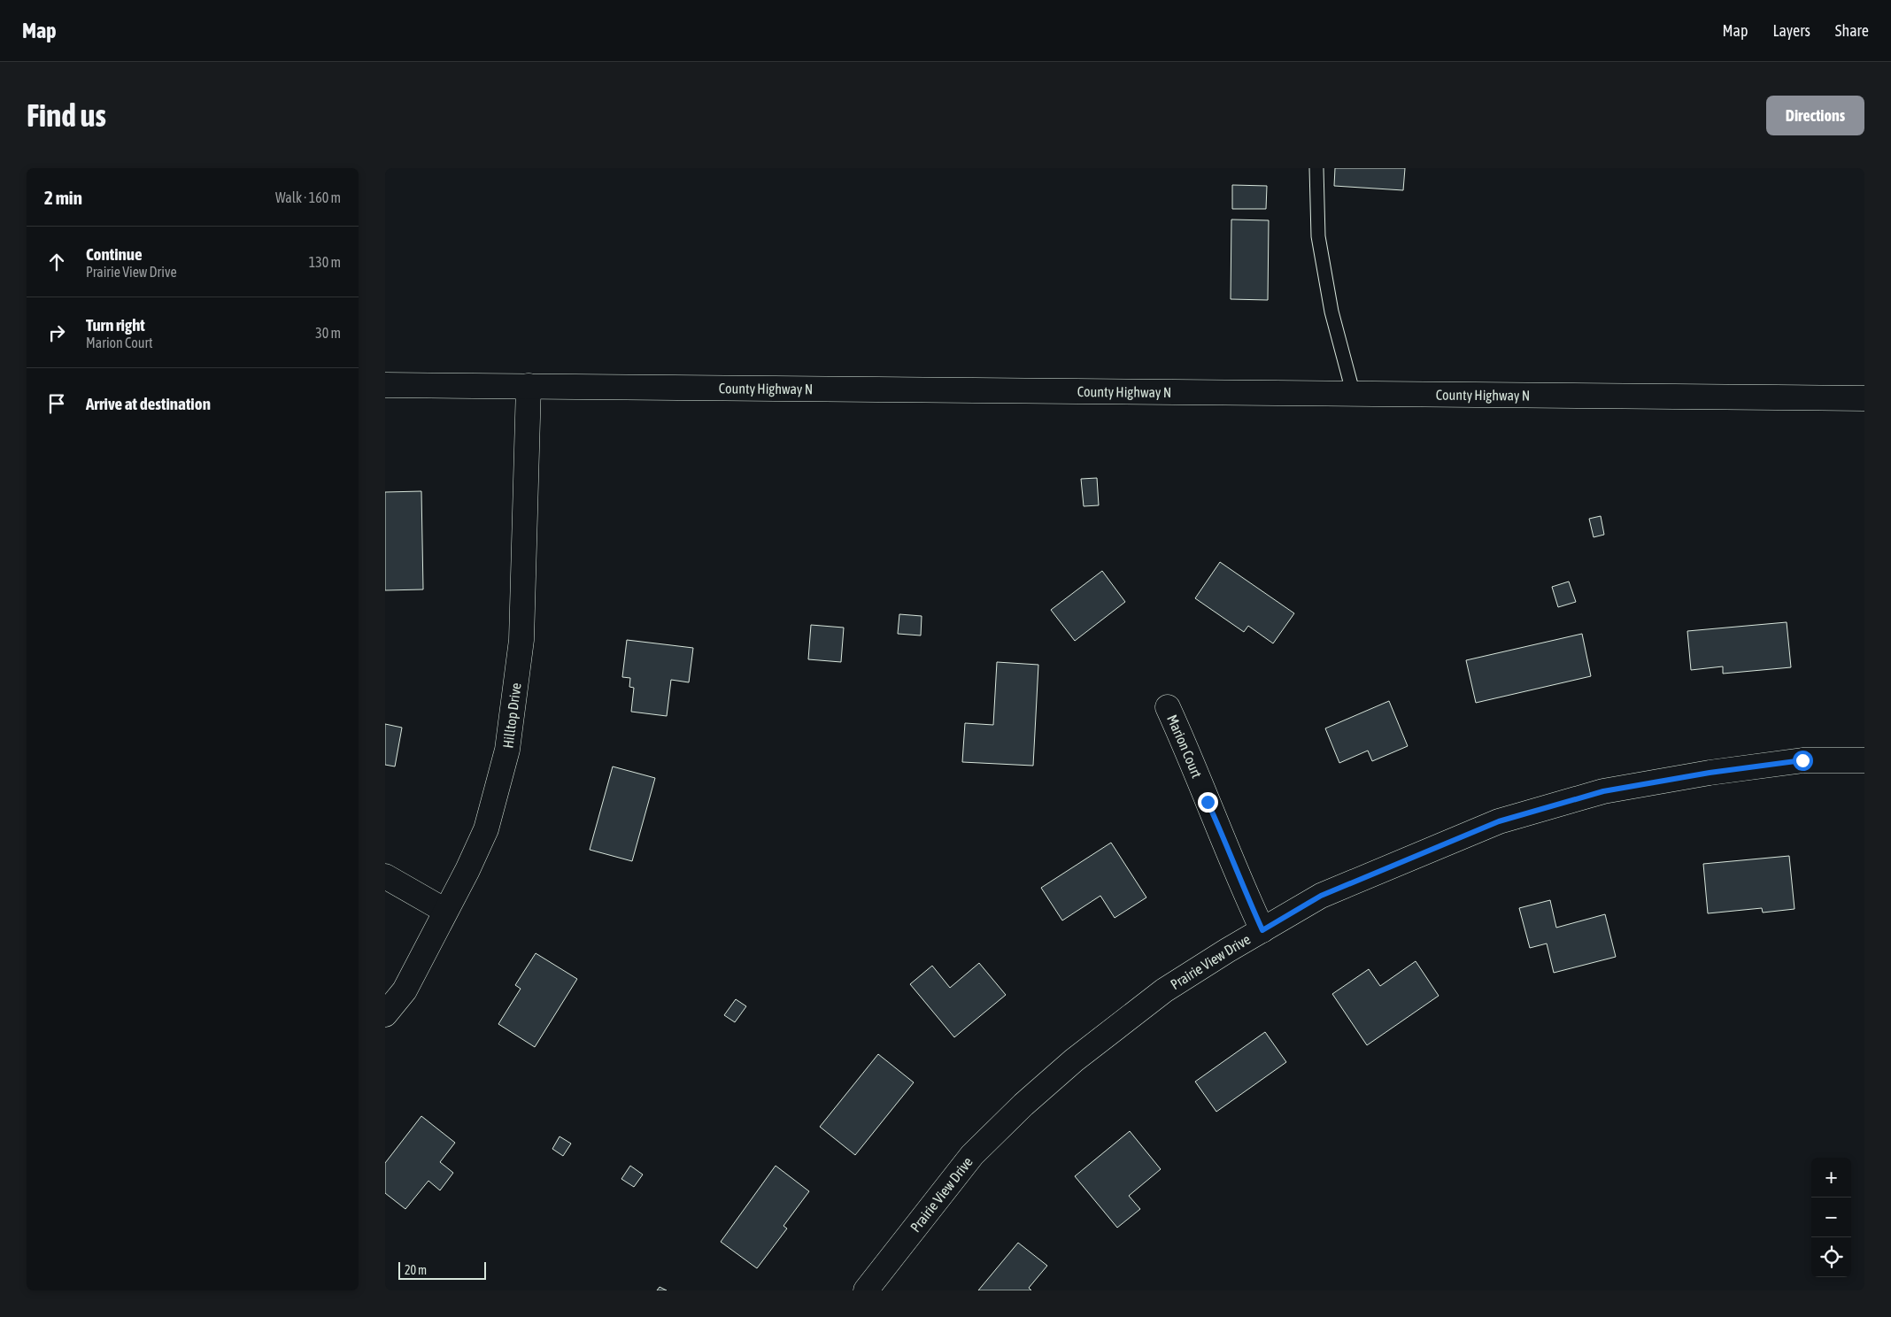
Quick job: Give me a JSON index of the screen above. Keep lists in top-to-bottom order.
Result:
{
  "streets": {
    "street": [
      "County Highway N",
      "Hilltop Drive",
      "Marion Court",
      "Prairie View Drive"
    ]
  },
  "crossings": [
    ["County Highway N", "Hilltop Drive"],
    ["Marion Court", "Prairie View Drive"]
  ],
  "scale_bar": "20 m",
  "page": {
    "header": "Map",
    "nav": ["Map", "Layers", "Share"],
    "buttons": "Directions",
    "title": "Find us",
    "heading": ["2 min", "Walk · 160 m"],
    "list": [
      ["Continue", "Prairie View Drive", "130 m"],
      ["Turn right", "Marion Court", "30 m"],
      "Arrive at destination"
    ],
    "map_buttons": ["+", "−"],
    "scale": "20 m"
  }
}
